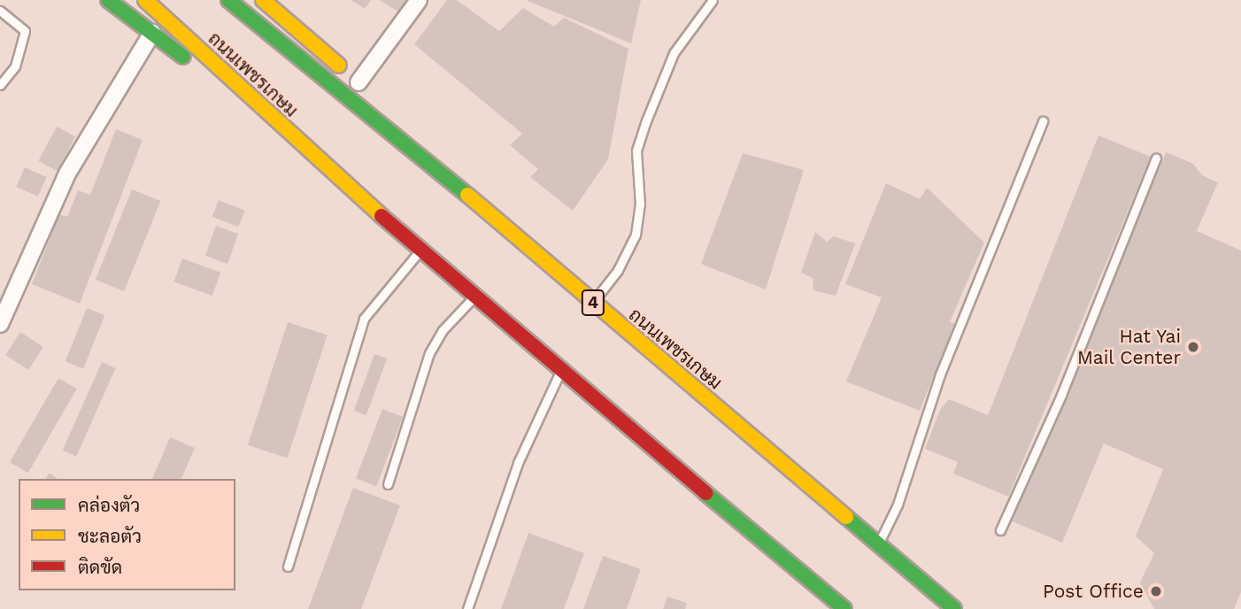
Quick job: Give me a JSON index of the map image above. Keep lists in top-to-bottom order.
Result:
{
  "streets": {
    "highway": ["ถนนเพชรเกษม", "4"]
  },
  "places": ["Hat Yai Mail Center", "Post Office"],
  "legend": ["คล่องตัว", "ชะลอตัว", "ติดขัด"]
}
